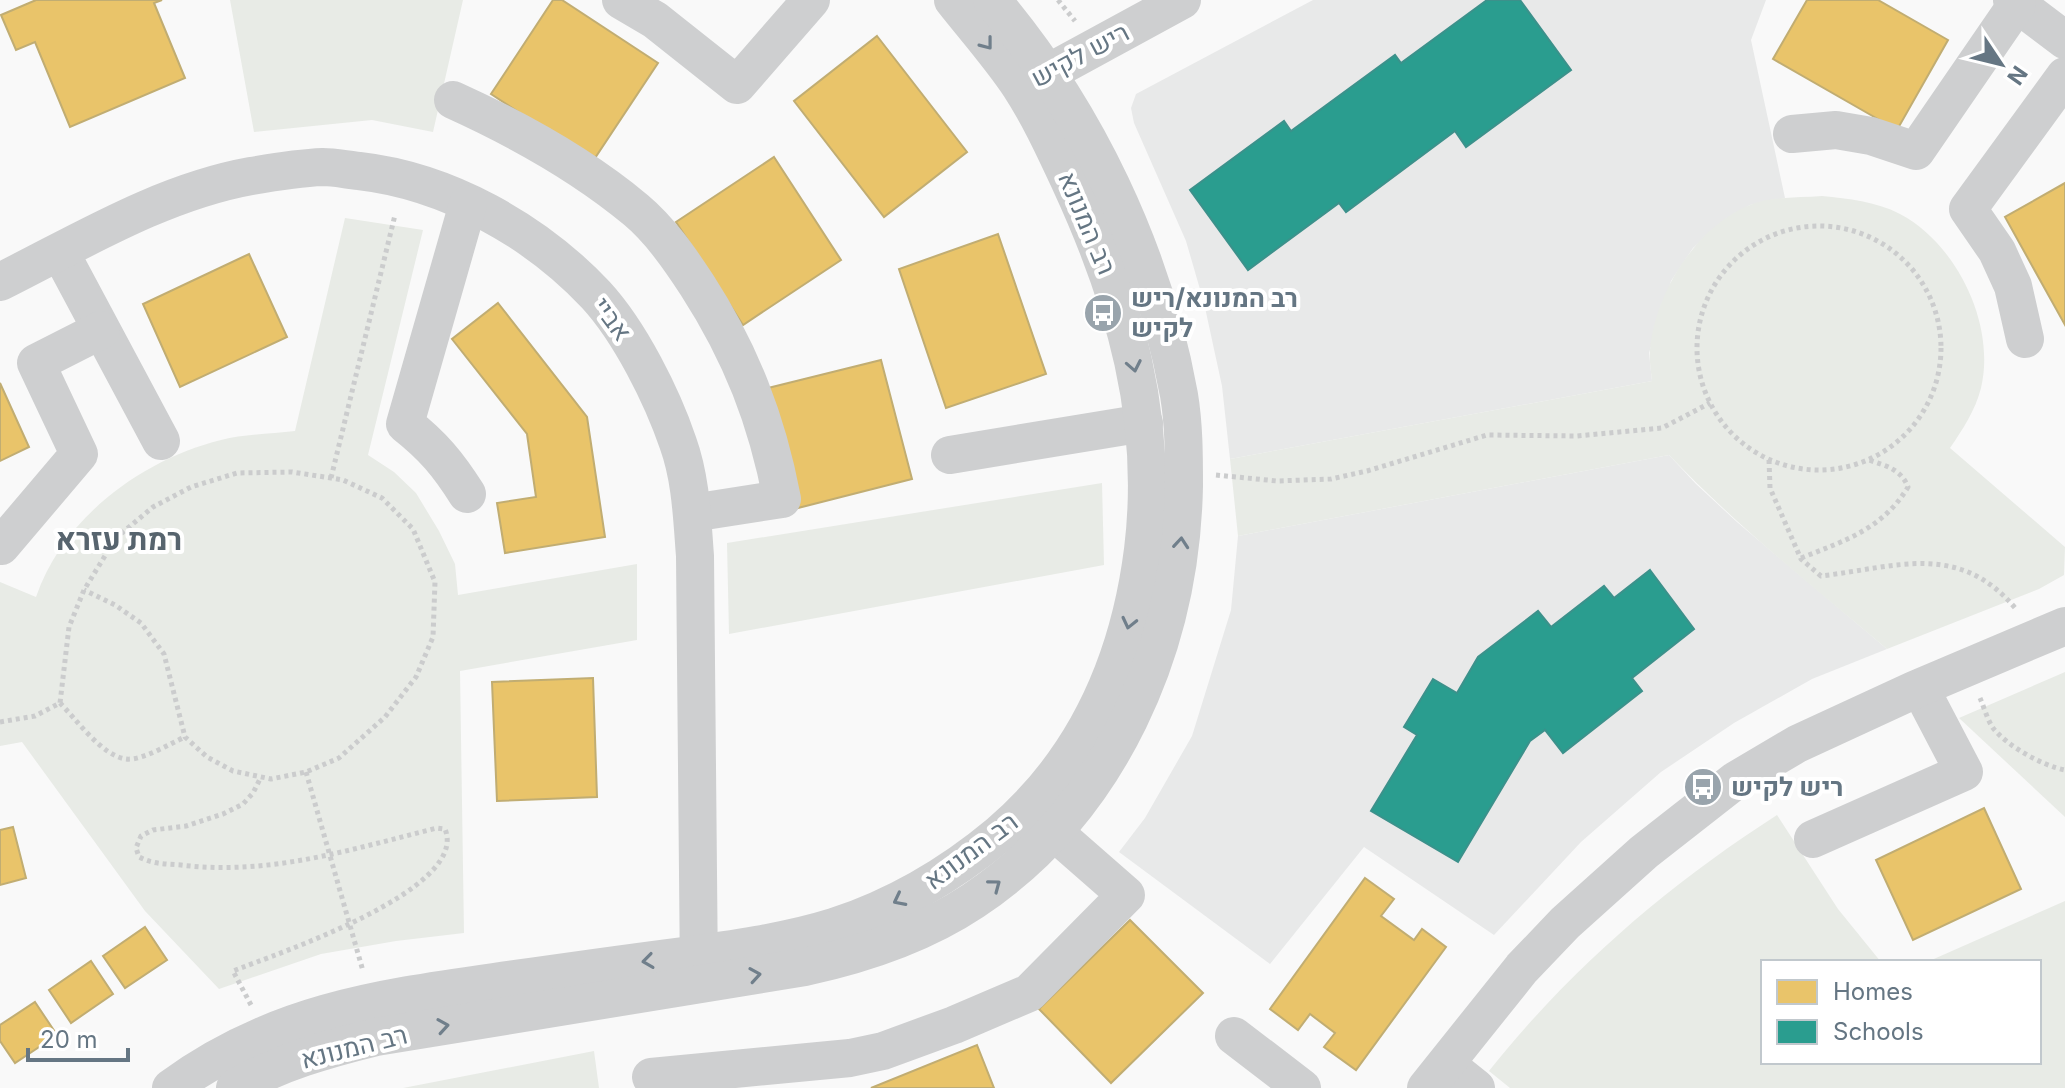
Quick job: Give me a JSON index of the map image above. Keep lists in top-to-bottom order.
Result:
{
  "streets": {
    "street": ["ריש לקיש", "רב המנונא", "אביי"]
  },
  "crossings": [
    ["ריש לקיש", "רב המנונא"],
    ["רב המנונא", "אביי"]
  ],
  "districts": ["רמת עזרא"],
  "places": {
    "bus stop": ["רב המנונא/ריש לקיש", "ריש לקיש"]
  },
  "legend": ["Homes", "Schools"],
  "scale_bar": "20 m",
  "north": "bottom right"
}
